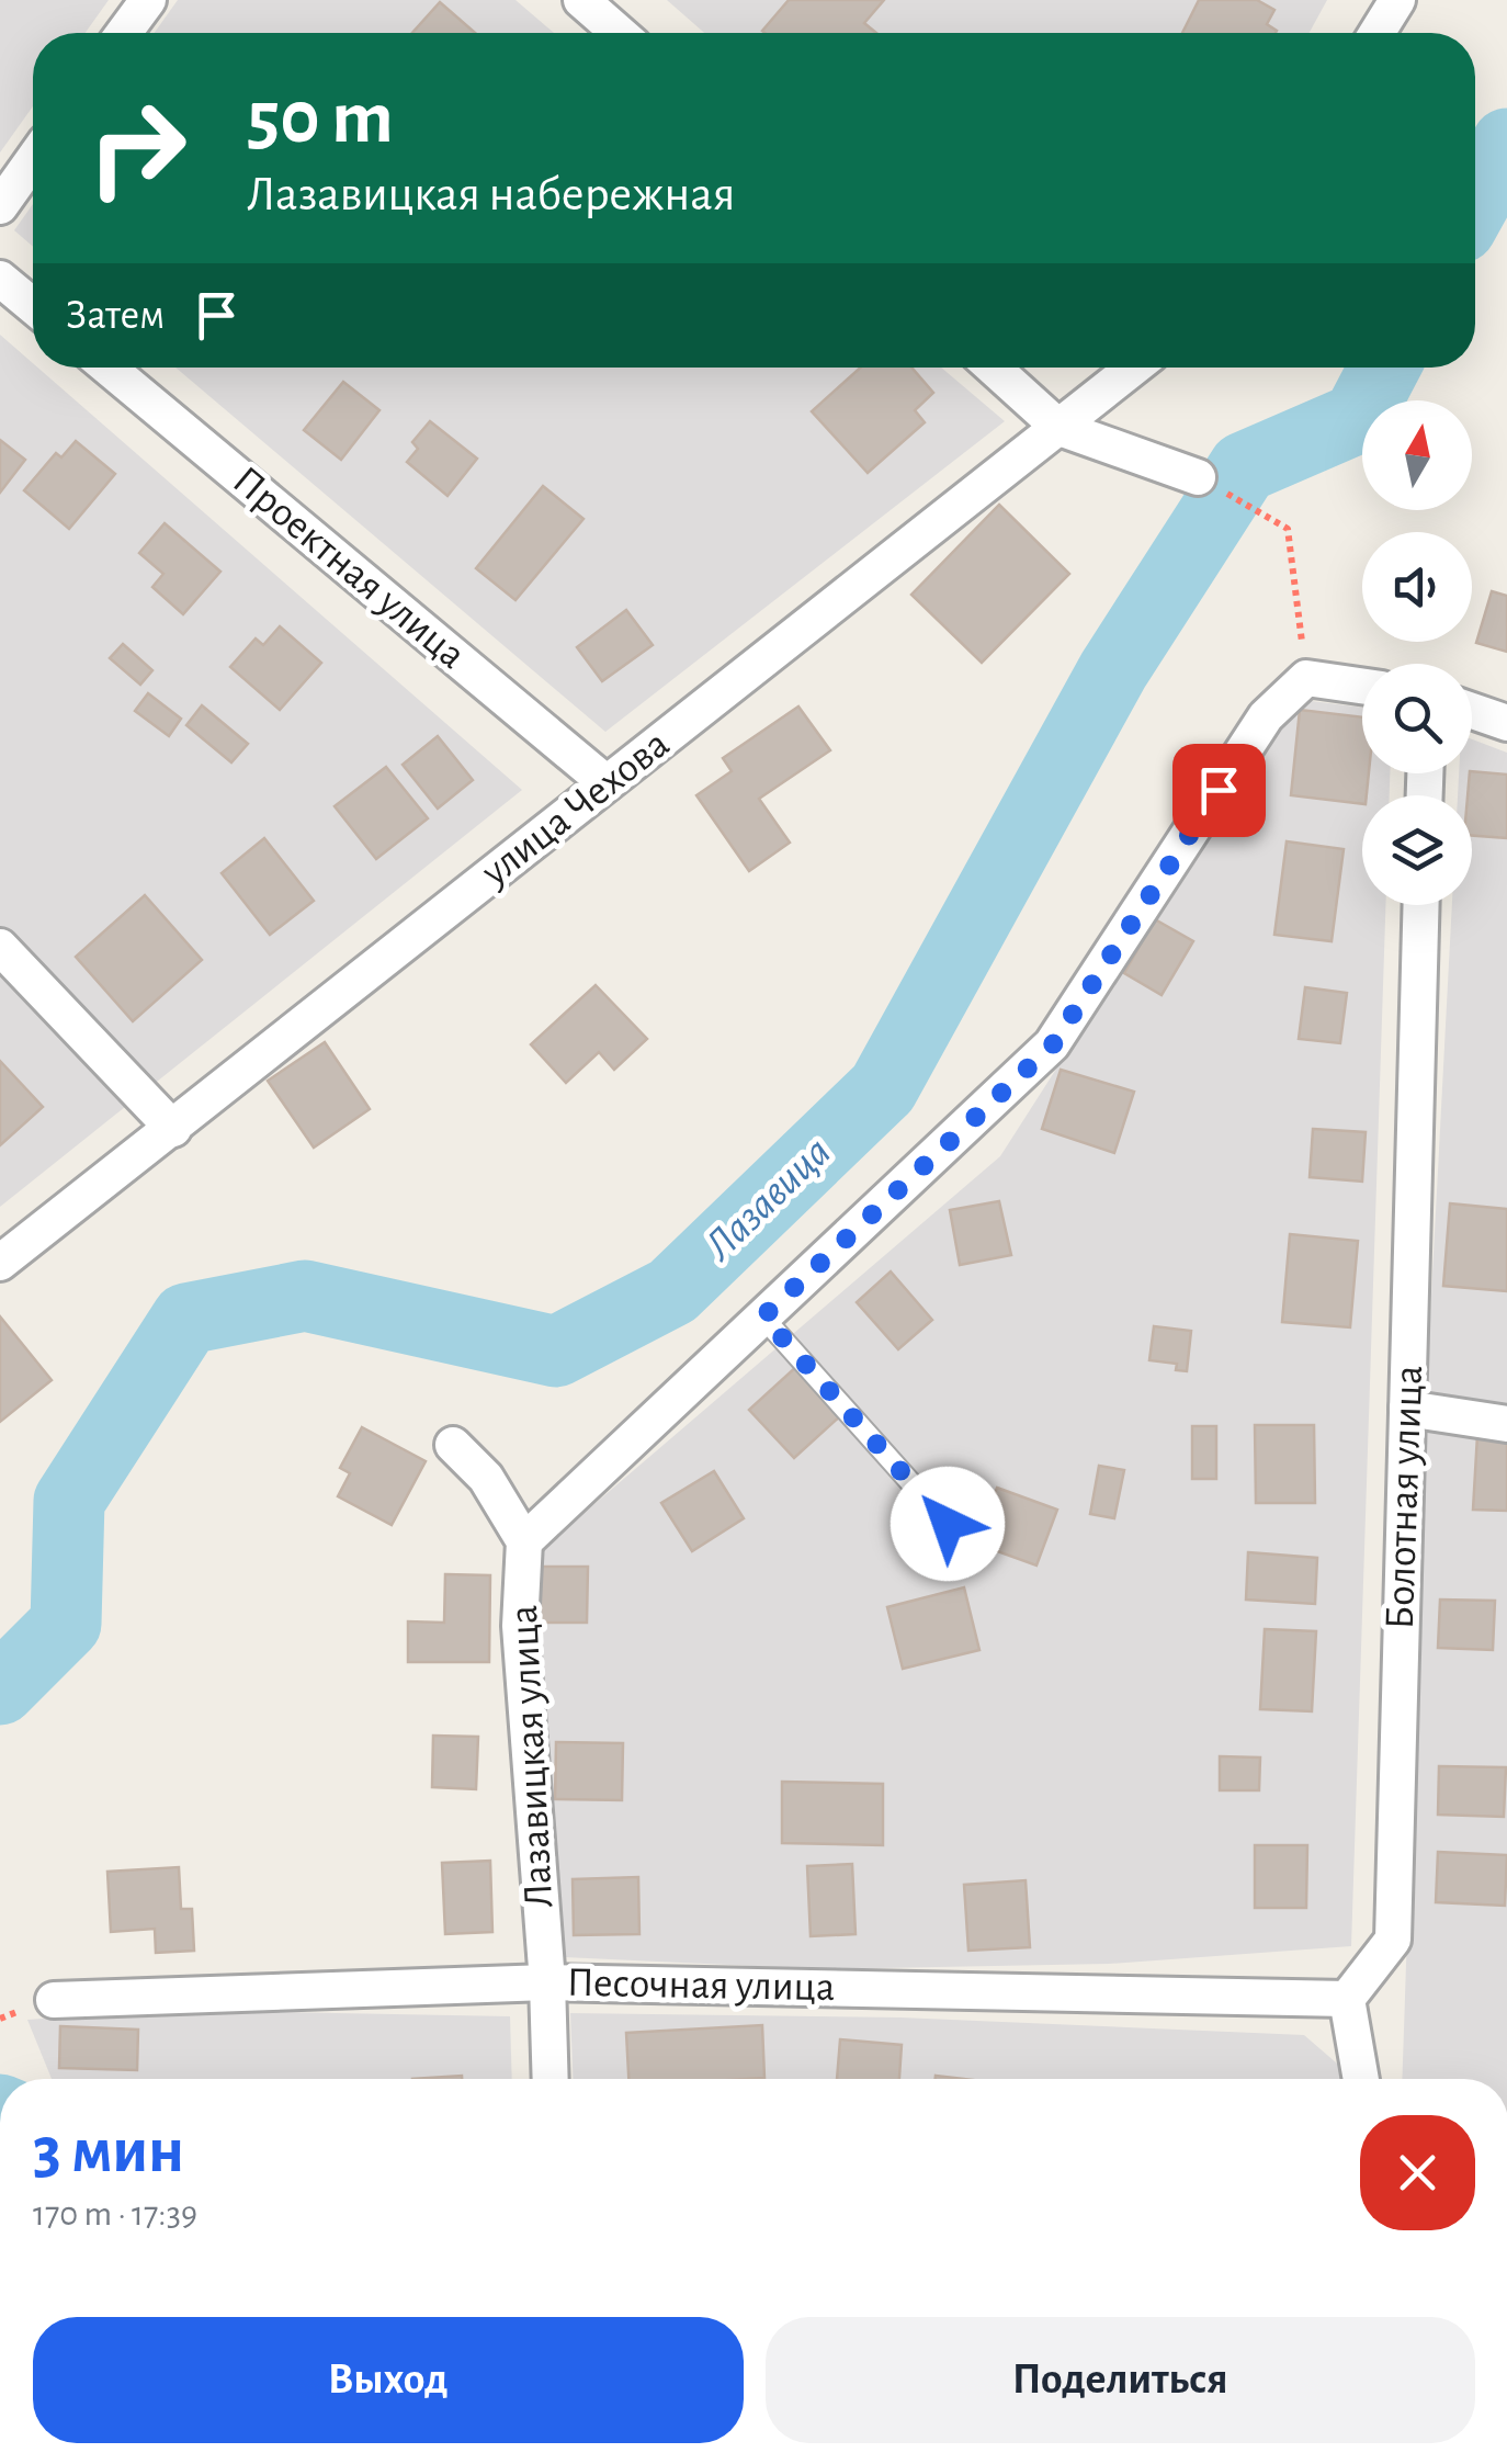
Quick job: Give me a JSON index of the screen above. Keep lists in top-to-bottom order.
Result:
{
  "streets": {
    "street": [
      "Проектная улица",
      "улица Чехова",
      "Болотная улица",
      "Лазавицкая улица",
      "Песочная улица"
    ]
  },
  "crossings": [
    ["Проектная улица", "улица Чехова"],
    ["Болотная улица", "Песочная улица"],
    ["Лазавицкая улица", "Песочная улица"]
  ],
  "water": ["Лазавица"],
  "north": "top",
  "page": {
    "turn": ["50 m", "Лазавицкая набережная"],
    "then": "Затем",
    "heading": ["3 мин", "170 m · 17:39"],
    "buttons": ["Выход", "Поделиться"]
  }
}
